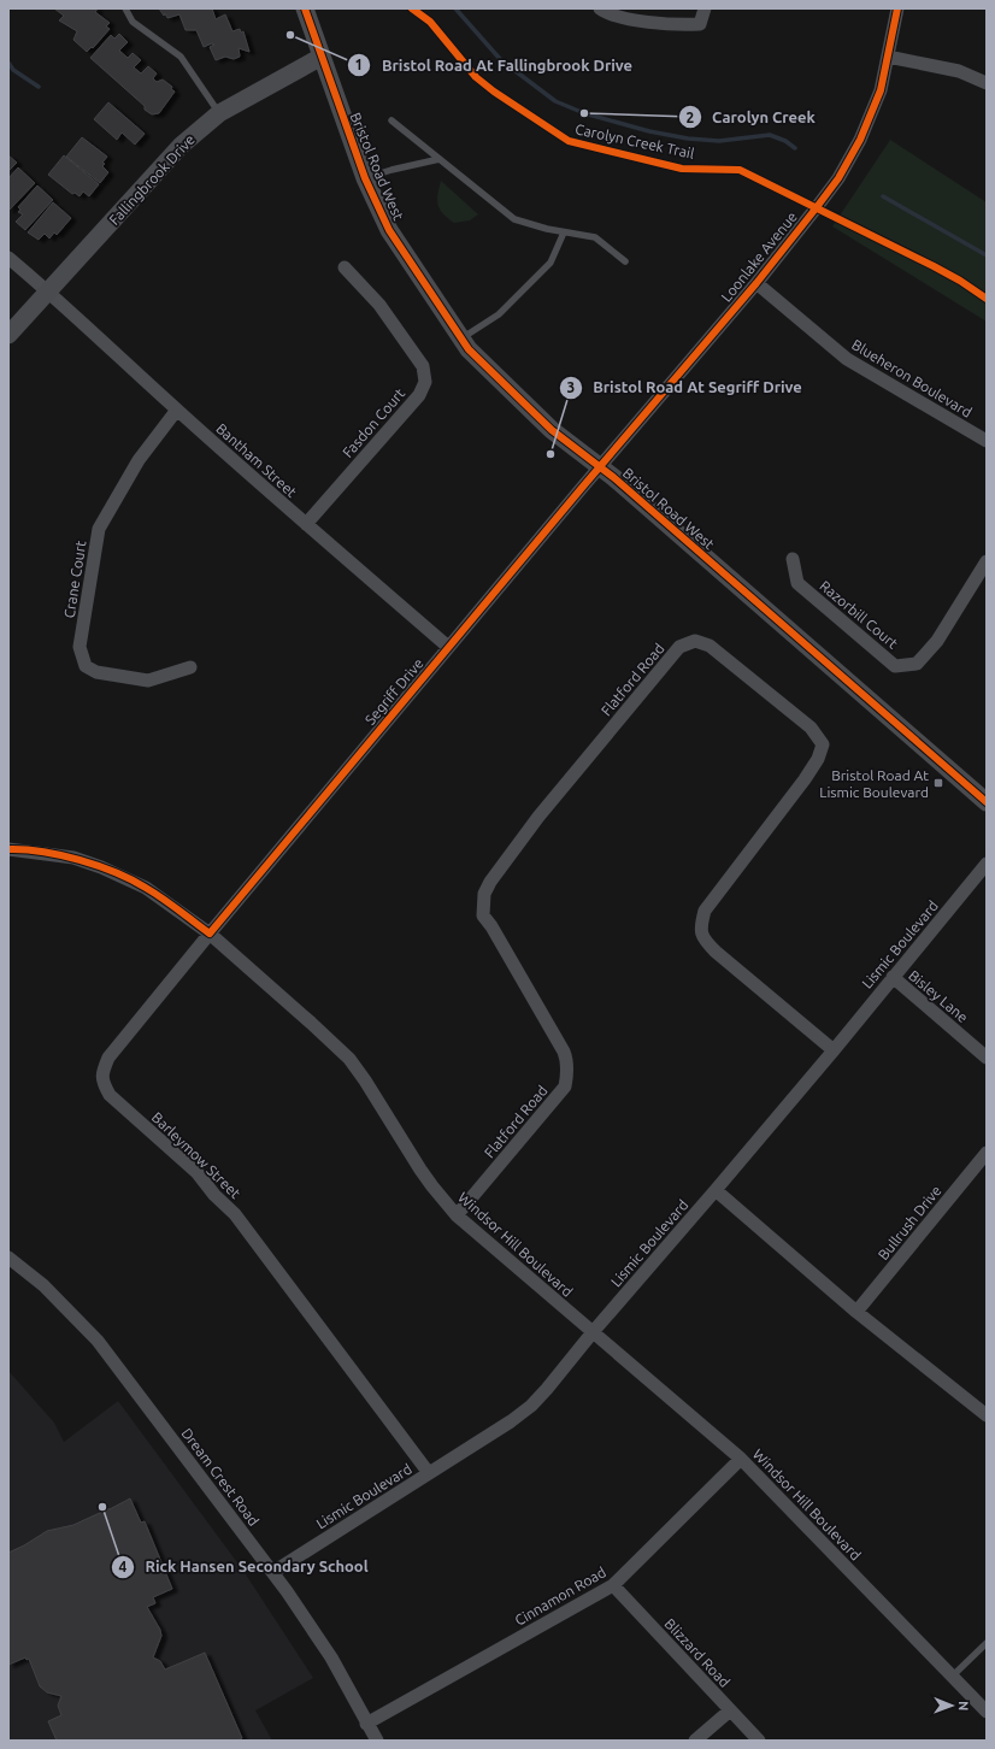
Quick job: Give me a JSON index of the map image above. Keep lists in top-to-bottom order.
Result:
{
  "streets": {
    "street": [
      "Bristol Road West",
      "Fallingbrook Drive",
      "Loonlake Avenue",
      "Blueheron Boulevard",
      "Fasdon Court",
      "Bantham Street",
      "Crane Court",
      "Razorbill Court",
      "Flatford Road",
      "Segriff Drive",
      "Lismic Boulevard",
      "Bisley Lane",
      "Barleymow Street",
      "Bullrush Drive",
      "Windsor Hill Boulevard",
      "Dream Crest Road",
      "Cinnamon Road",
      "Blizzard Road"
    ],
    "cycle path": ["Carolyn Creek Trail"]
  },
  "crossings": [
    ["Bristol Road West", "Fallingbrook Drive"],
    ["Bristol Road West", "Loonlake Avenue"],
    ["Bristol Road West", "Segriff Drive"],
    ["Fallingbrook Drive", "Bantham Street"],
    ["Loonlake Avenue", "Blueheron Boulevard"],
    ["Loonlake Avenue", "Segriff Drive"],
    ["Fasdon Court", "Bantham Street"],
    ["Bantham Street", "Crane Court"],
    ["Bantham Street", "Segriff Drive"],
    ["Flatford Road", "Lismic Boulevard"],
    ["Flatford Road", "Windsor Hill Boulevard"],
    ["Segriff Drive", "Barleymow Street"],
    ["Segriff Drive", "Windsor Hill Boulevard"],
    ["Lismic Boulevard", "Bisley Lane"],
    ["Lismic Boulevard", "Barleymow Street"],
    ["Lismic Boulevard", "Windsor Hill Boulevard"],
    ["Lismic Boulevard", "Dream Crest Road"],
    ["Barleymow Street", "Windsor Hill Boulevard"],
    ["Windsor Hill Boulevard", "Cinnamon Road"],
    ["Dream Crest Road", "Cinnamon Road"],
    ["Cinnamon Road", "Blizzard Road"]
  ],
  "places": {
    "other": [
      "Bristol Road At Fallingbrook Drive",
      "Carolyn Creek",
      "Bristol Road At Segriff Drive",
      "Rick Hansen Secondary School"
    ],
    "transit": ["Bristol Road At Lismic Boulevard"]
  },
  "north": "right"
}
